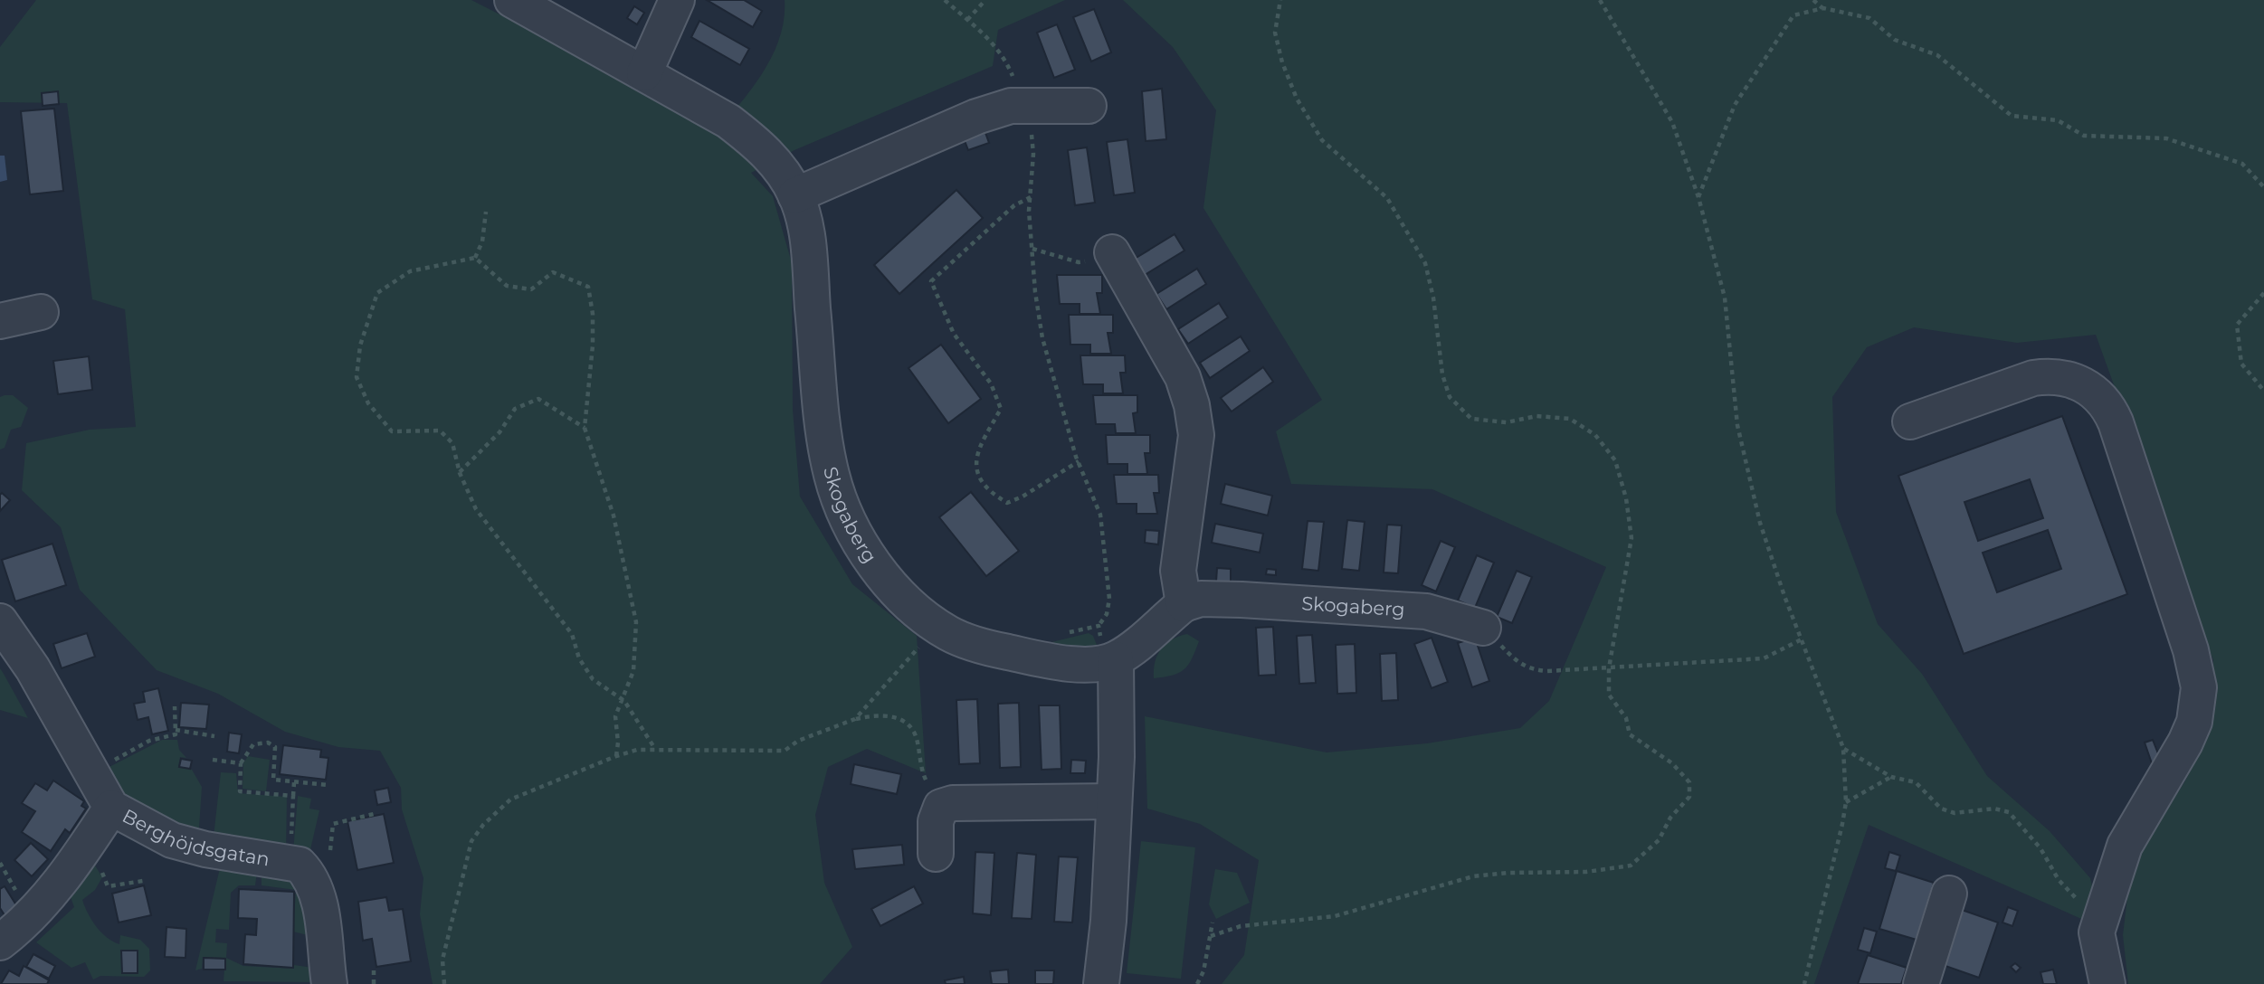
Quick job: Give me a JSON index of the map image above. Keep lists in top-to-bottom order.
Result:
{
  "streets": {
    "street": ["Skogaberg", "Berghöjdsgatan"]
  }
}
